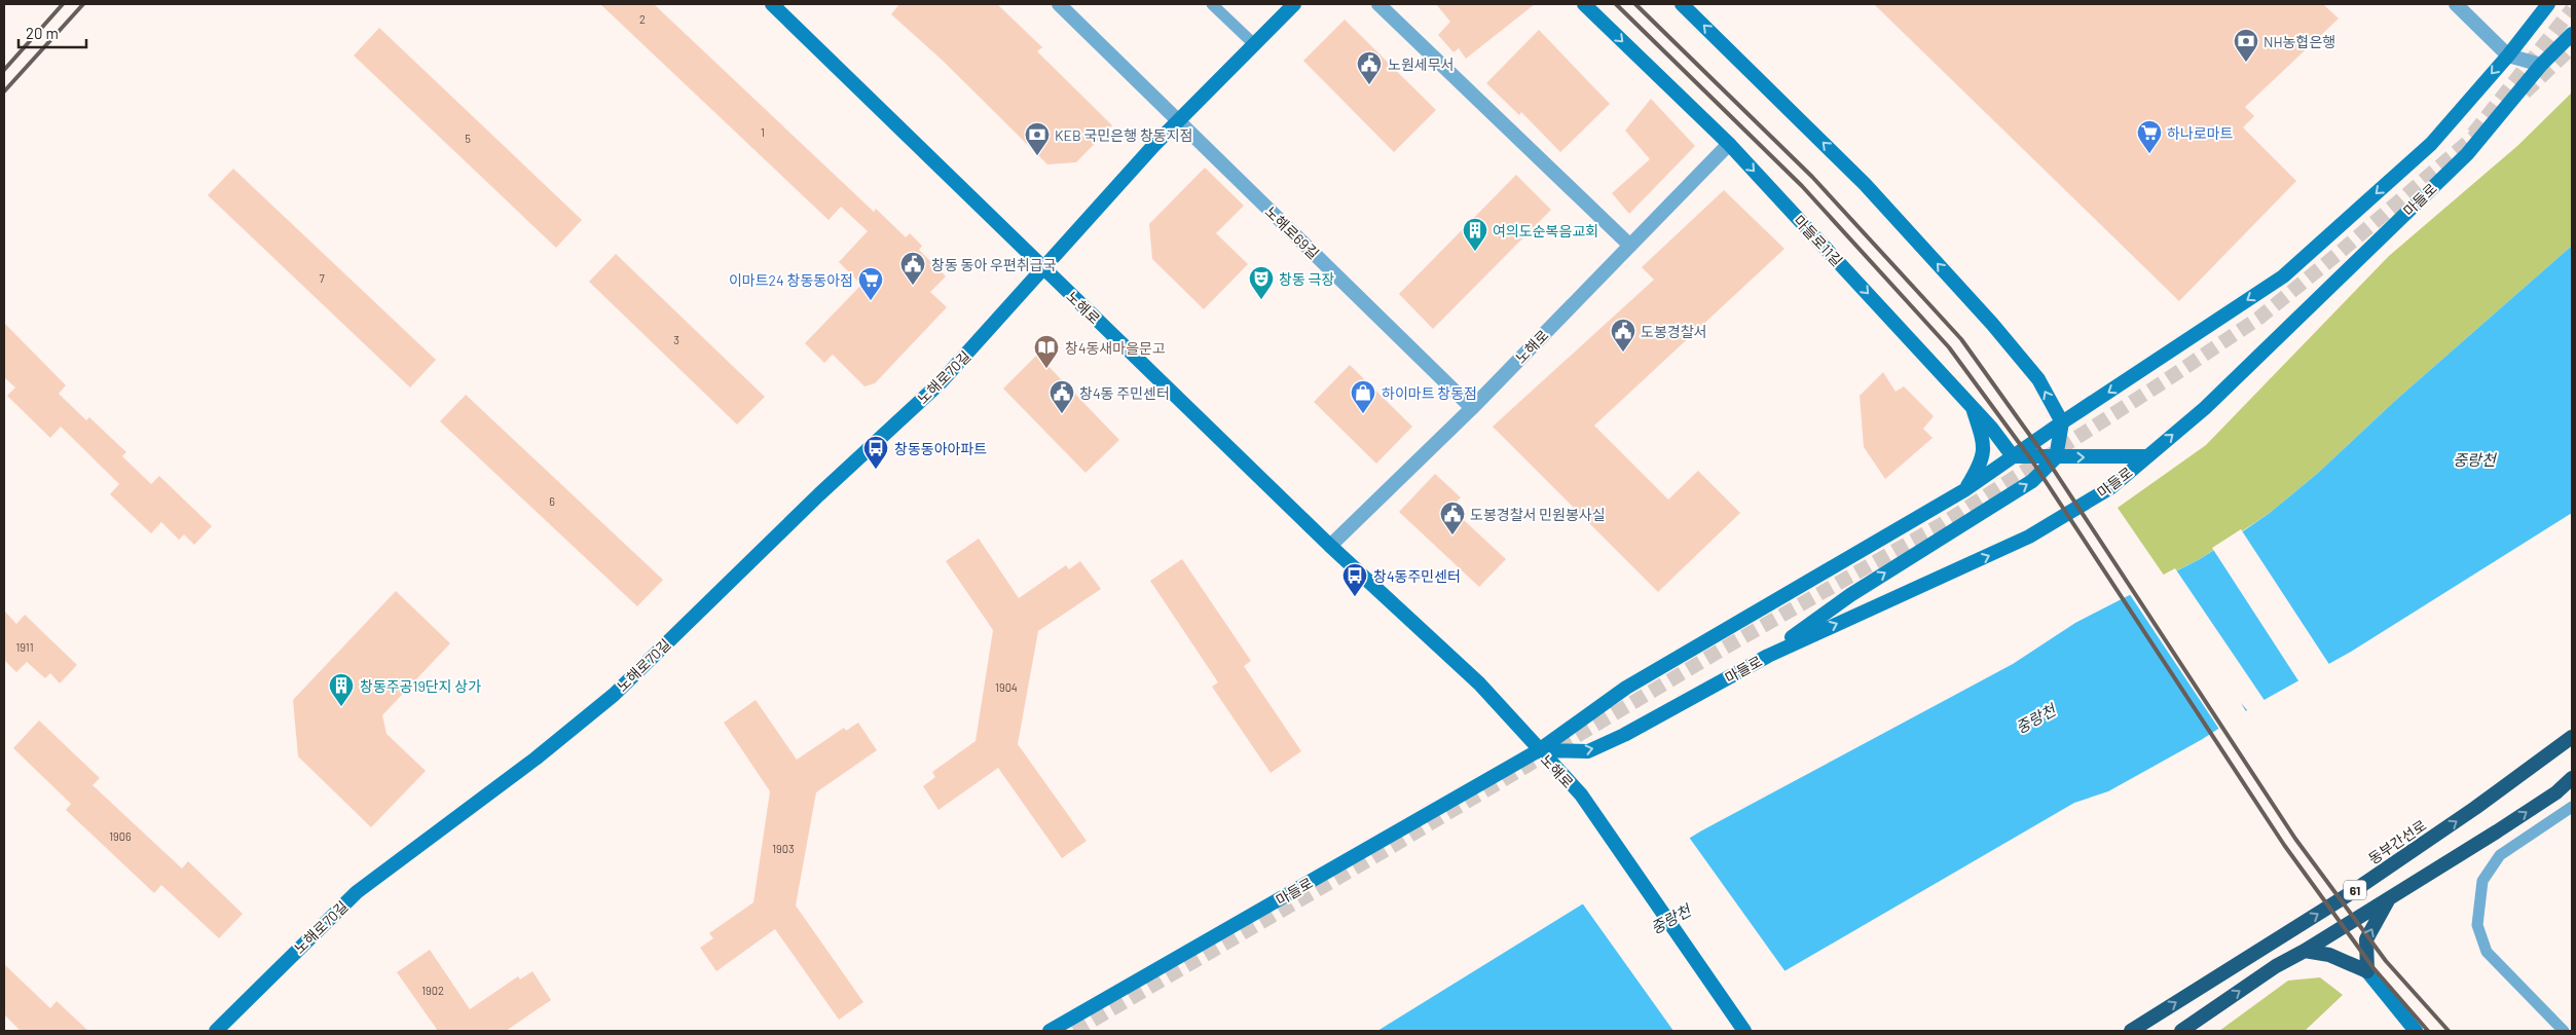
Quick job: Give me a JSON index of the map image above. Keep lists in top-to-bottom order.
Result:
{
  "streets": {
    "highway": ["동부간선로", "61"],
    "main road": [
      "마들로",
      "마들로11길",
      "노해로",
      "노해로70길"
    ],
    "street": ["노해로69길"]
  },
  "crossings": [
    ["마들로", "마들로11길"],
    ["마들로", "노해로"],
    ["노해로69길", "노해로"],
    ["마들로11길", "노해로"],
    ["노해로", "노해로70길"]
  ],
  "water": ["중랑천"],
  "places": {
    "bank": ["NH농협은행", "KEB 국민은행 창동지점"],
    "public building": [
      "노원세무서",
      "창동 동아 우편취급국",
      "도봉경찰서",
      "창4동 주민센터",
      "도봉경찰서 민원봉사실"
    ],
    "supermarket": ["하나로마트", "이마트24 창동동아점"],
    "building": ["여의도순복음교회", "창동주공19단지 상가"],
    "theatre": ["창동 극장"],
    "library": ["창4동새마을문고"],
    "shop": ["하이마트 창동점"],
    "bus stop": ["창동동아아파트", "창4동주민센터"]
  },
  "house_numbers": [
    "2",
    "1",
    "5",
    "7",
    "3",
    "6",
    "1911",
    "1904",
    "1906",
    "1903",
    "1902"
  ],
  "scale_bar": "20 m"
}
